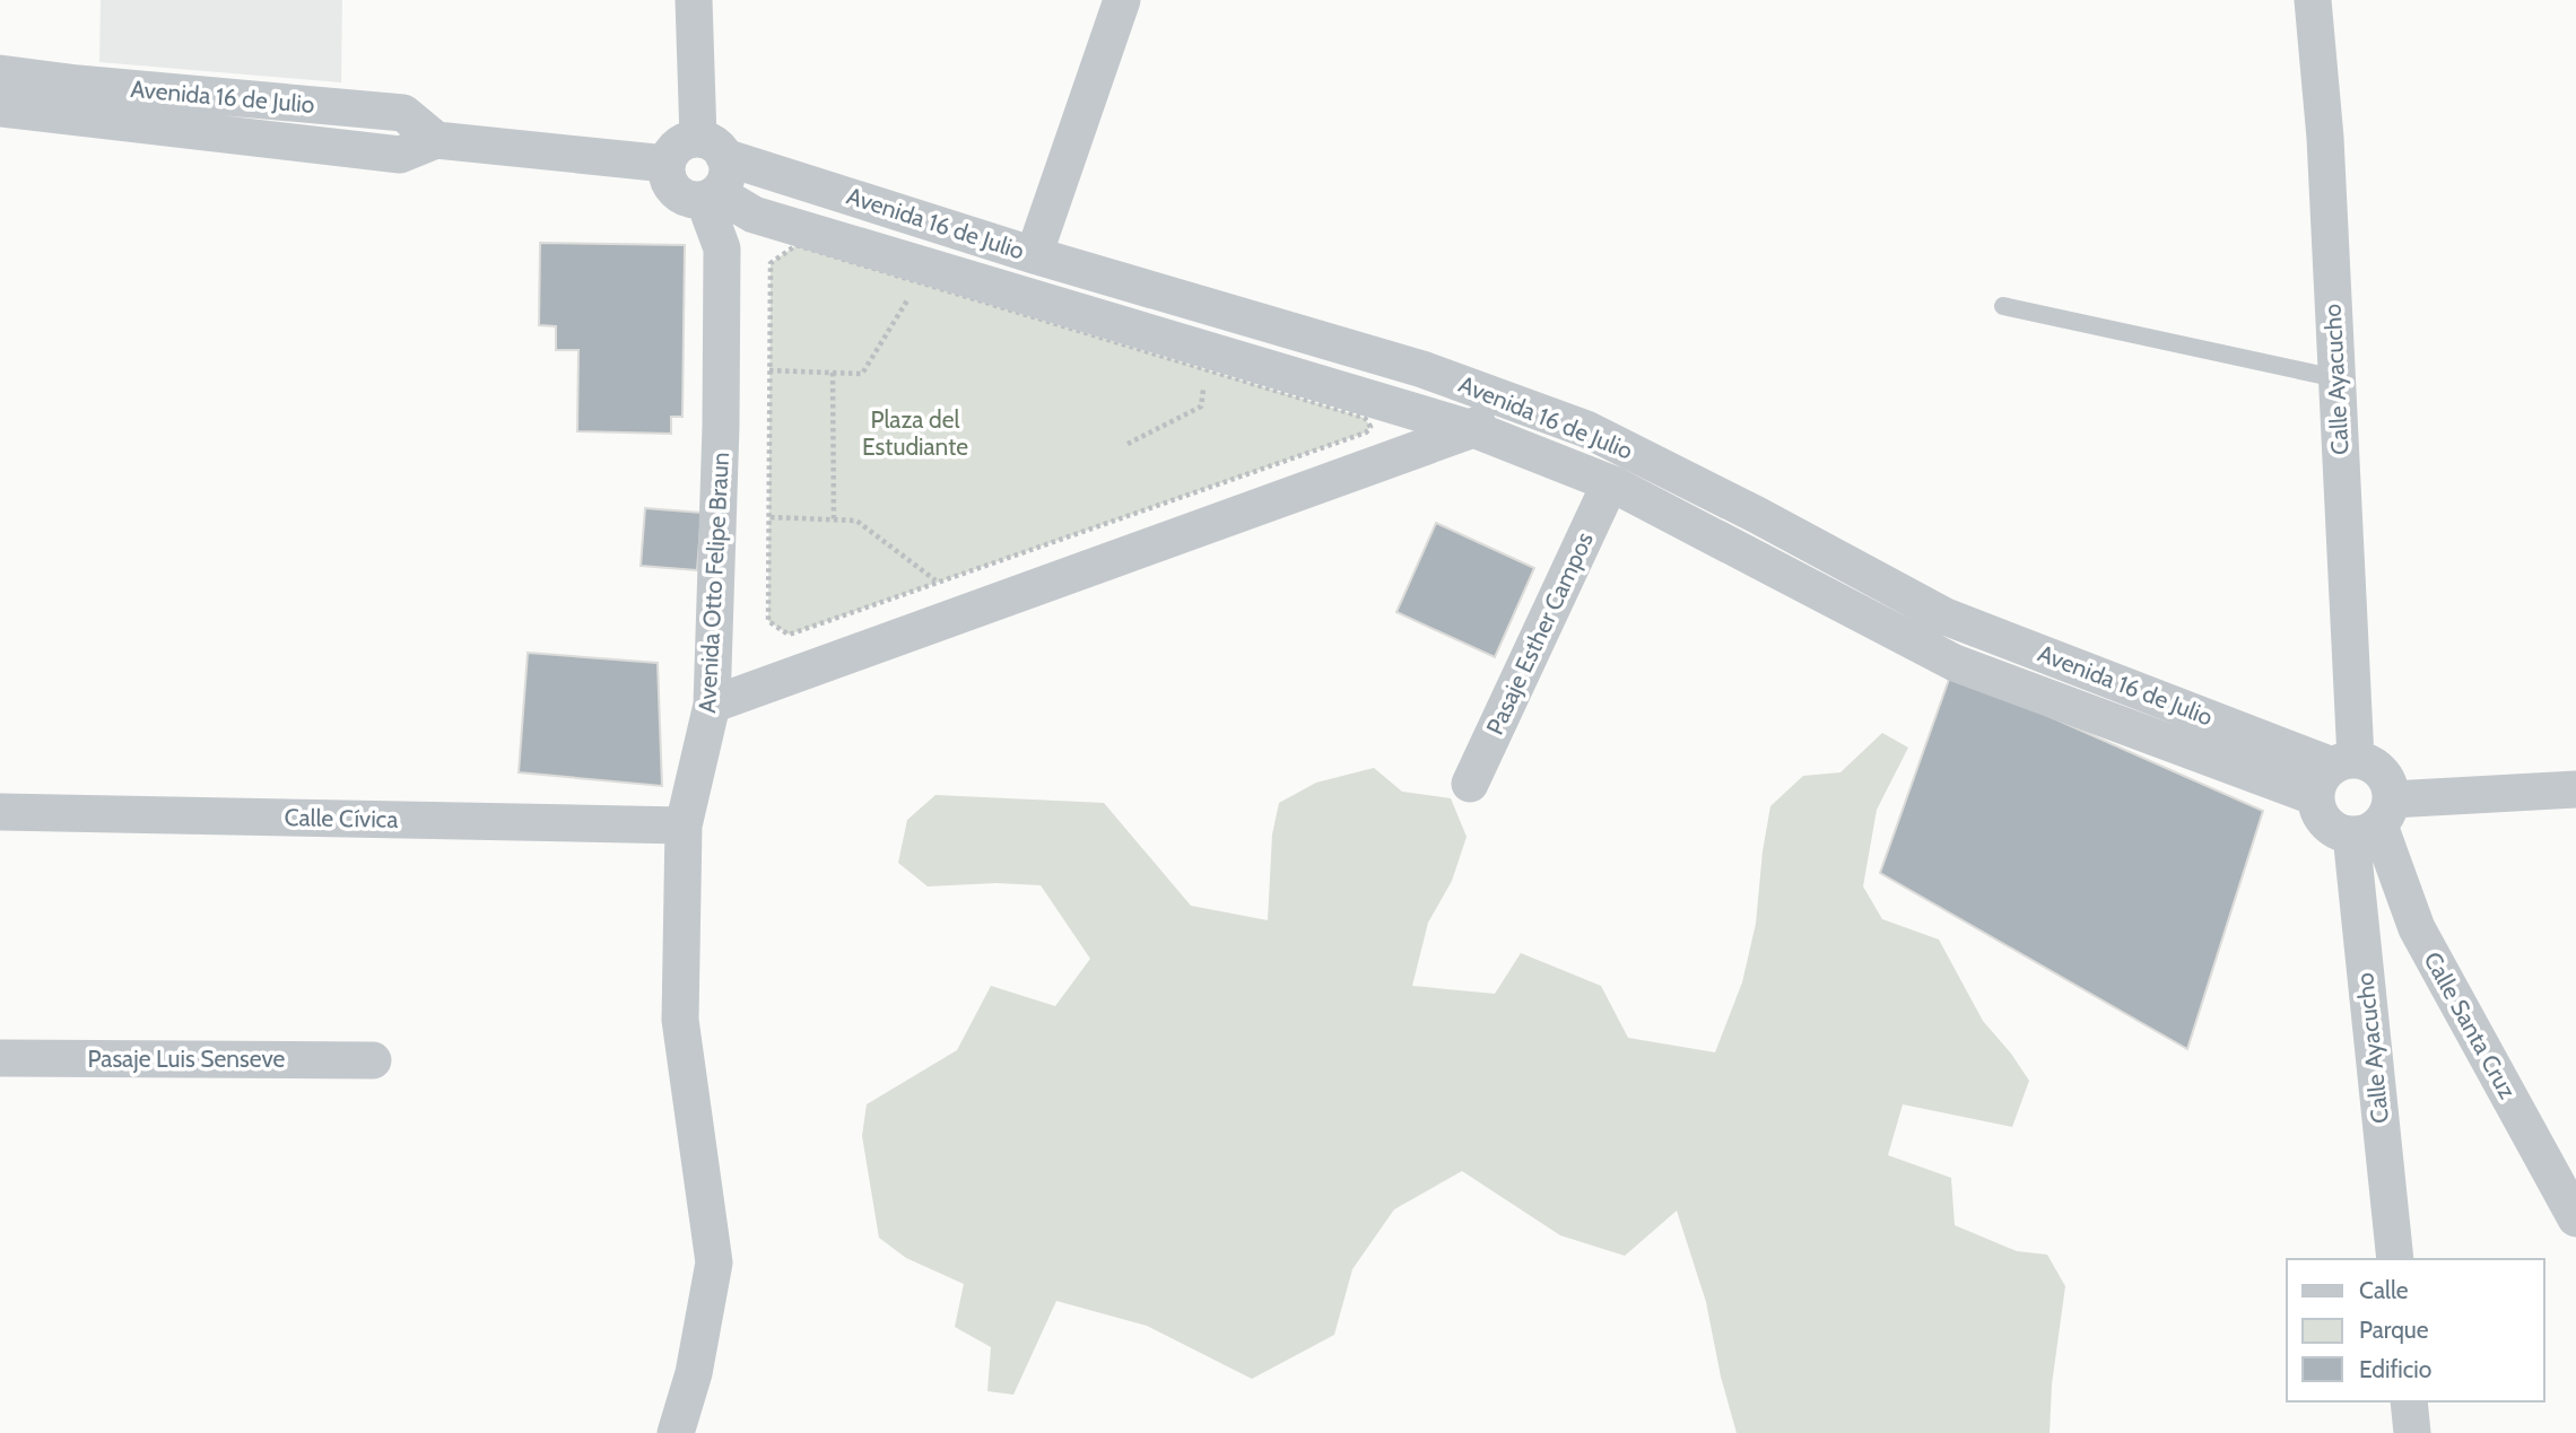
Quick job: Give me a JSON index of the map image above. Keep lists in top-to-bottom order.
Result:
{
  "streets": {
    "street": [
      "Avenida 16 de Julio",
      "Calle Ayacucho",
      "Avenida Otto Felipe Braun",
      "Pasaje Esther Campos",
      "Calle Cívica",
      "Calle Santa Cruz",
      "Pasaje Luis Senseve"
    ]
  },
  "crossings": [
    ["Avenida 16 de Julio", "Calle Ayacucho"],
    ["Avenida 16 de Julio", "Avenida Otto Felipe Braun"],
    ["Avenida 16 de Julio", "Pasaje Esther Campos"],
    ["Avenida 16 de Julio", "Calle Santa Cruz"],
    ["Calle Ayacucho", "Calle Santa Cruz"],
    ["Avenida Otto Felipe Braun", "Calle Cívica"]
  ],
  "parks": ["Plaza del Estudiante"],
  "legend": ["Calle", "Parque", "Edificio"]
}
